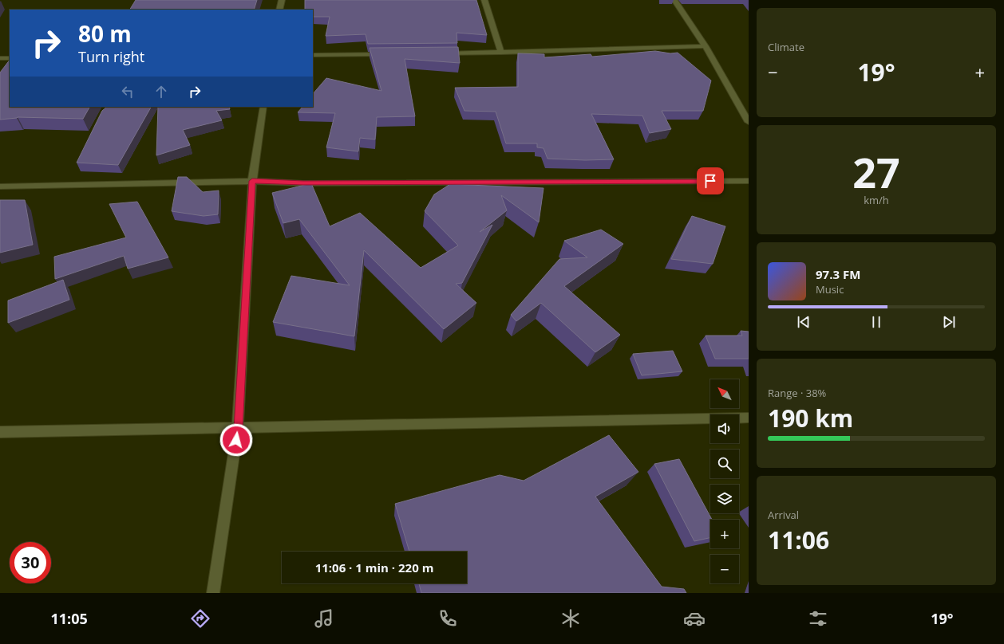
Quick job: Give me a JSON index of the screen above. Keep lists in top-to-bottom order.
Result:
{
  "north": "top left",
  "page": {
    "tile": [
      "Climate",
      ["27", "km/h"],
      ["Range · 38%", "190 km"],
      ["Arrival", "11:06"]
    ],
    "turn": ["80 m", "Turn right"],
    "heat": ["−", "19°", "+"],
    "song": ["97.3 FM", "Music"],
    "map_buttons": ["+", "−"],
    "limit": "30",
    "trip": "11:06 · 1 min · 220 m",
    "tabs": ["11:05", "19°"]
  }
}
